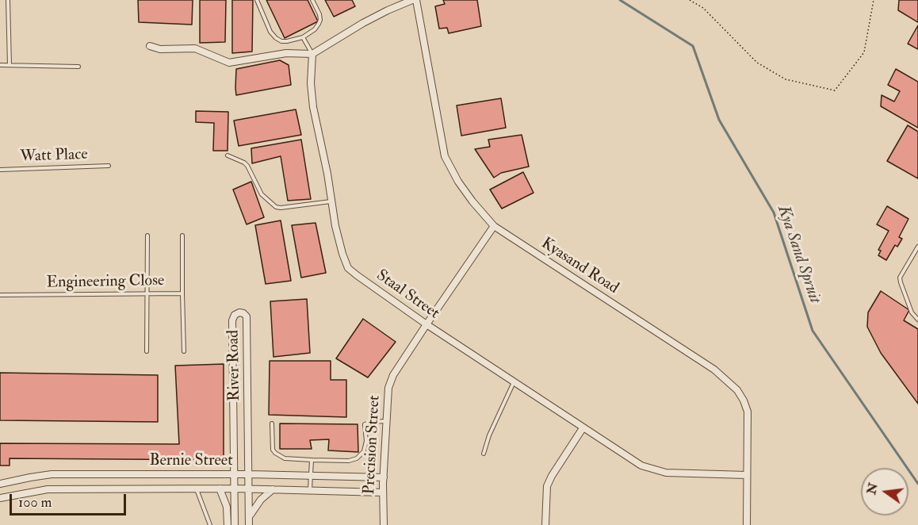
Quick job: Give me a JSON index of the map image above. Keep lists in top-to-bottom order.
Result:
{
  "streets": {
    "street": [
      "Kyasand Road",
      "Staal Street",
      "River Road",
      "Precision Street",
      "Bernie Street"
    ],
    "lane": ["Watt Place", "Engineering Close"]
  },
  "crossings": [
    ["Kyasand Road", "Staal Street"],
    ["Kyasand Road", "Precision Street"],
    ["Staal Street", "Precision Street"],
    ["River Road", "Bernie Street"],
    ["Precision Street", "Bernie Street"]
  ],
  "water": ["Kya Sand Spruit"],
  "scale_bar": "100 m",
  "north": "left"
}
